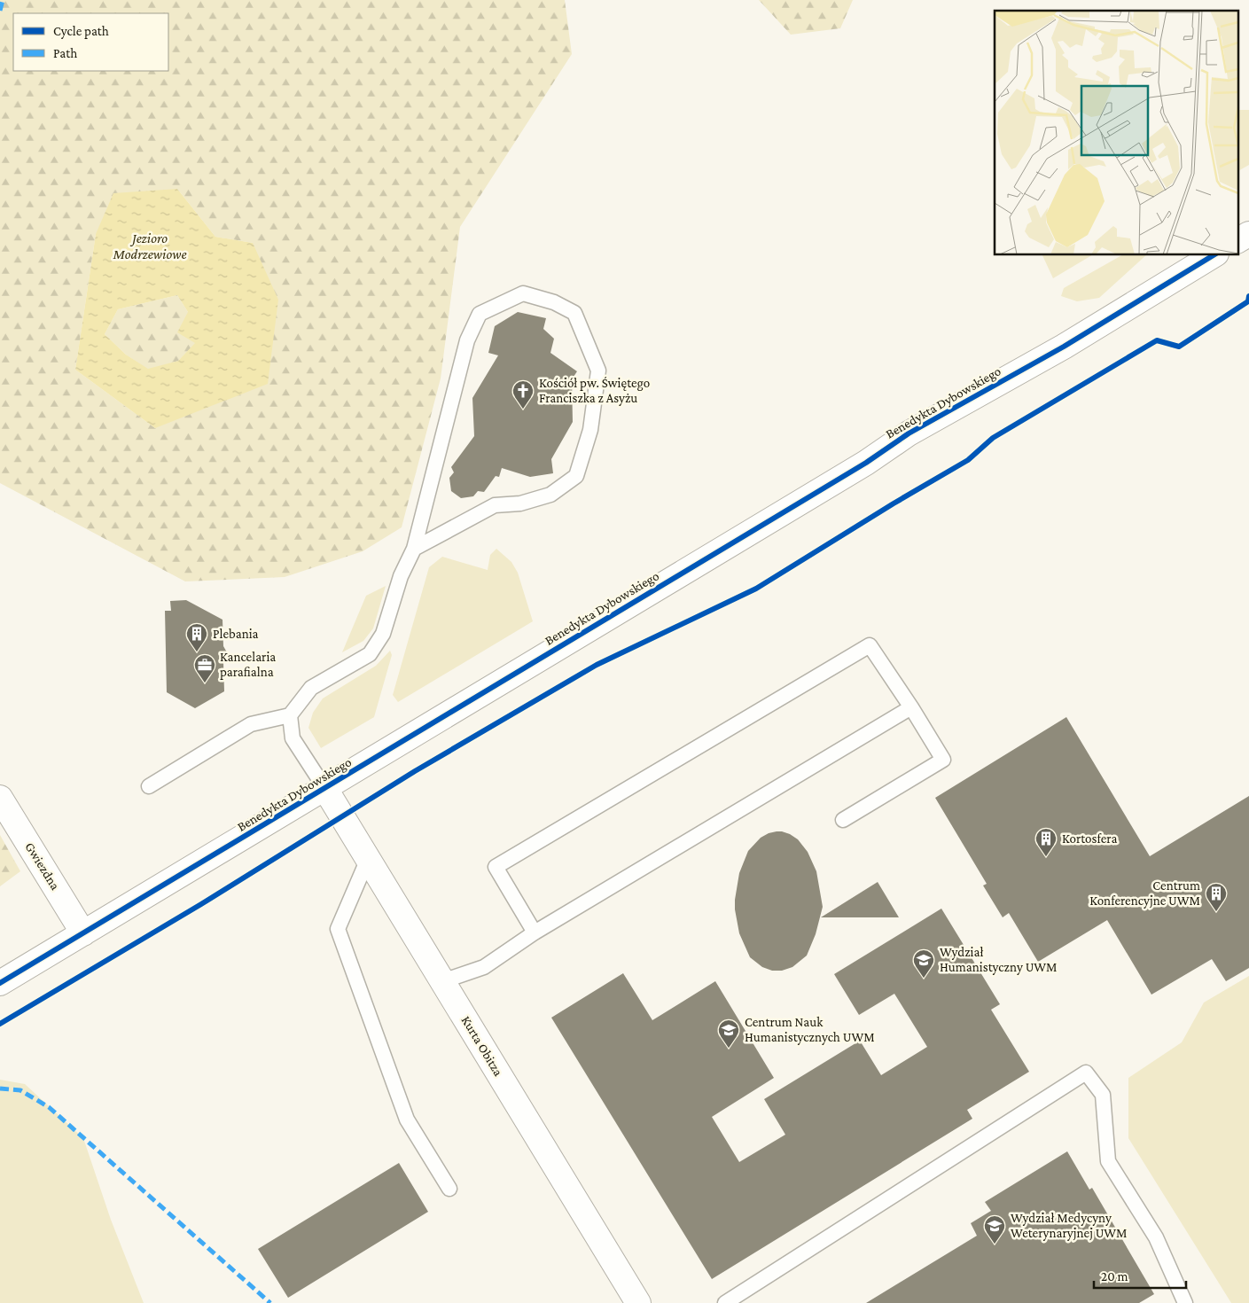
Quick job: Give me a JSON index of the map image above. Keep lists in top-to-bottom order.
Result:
{
  "streets": {
    "street": ["Benedykta Dybowskiego", "Gwiezdna", "Kurta Obitza"]
  },
  "crossings": [
    ["Benedykta Dybowskiego", "Gwiezdna"],
    ["Benedykta Dybowskiego", "Kurta Obitza"]
  ],
  "water": ["Jezioro Modrzewiowe"],
  "places": {
    "church": ["Kościół pw. Świętego Franciszka z Asyżu"],
    "building": ["Plebania", "Kortosfera", "Centrum Konferencyjne UWM"],
    "office": ["Kancelaria parafialna"],
    "school or university": ["Wydział Humanistyczny UWM", "Centrum Nauk Humanistycznych UWM", "Wydział Medycyny Weterynaryjnej UWM"]
  },
  "legend": ["Cycle path", "Path"],
  "scale_bar": "20 m"
}
